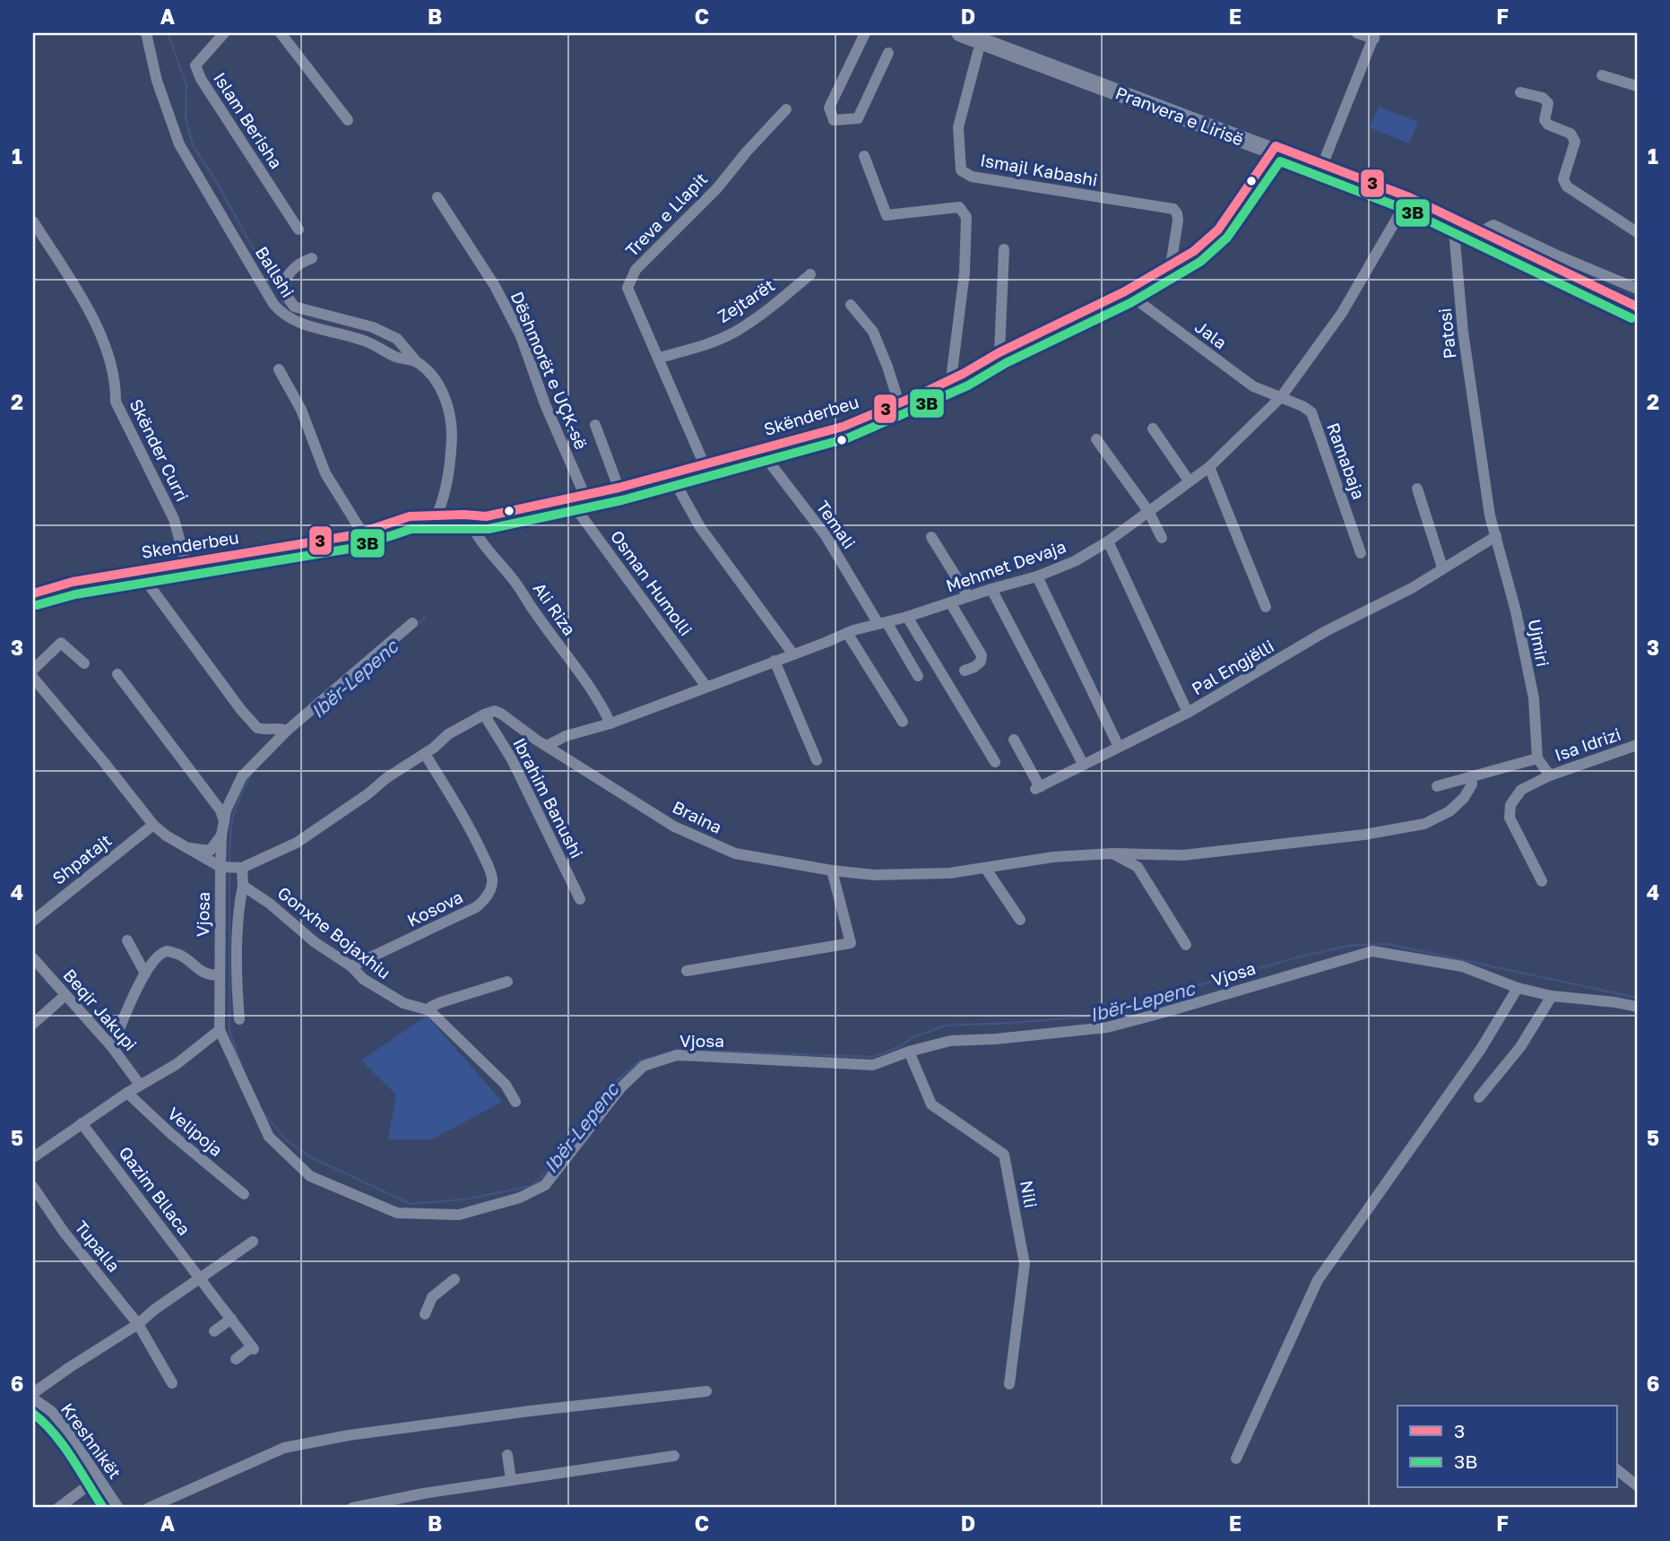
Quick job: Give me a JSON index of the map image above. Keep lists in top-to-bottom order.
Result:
{
  "streets": {
    "main road": ["Pranvera e Lirisë"],
    "street": [
      "Islam Berisha",
      "Ismajl Kabashi",
      "Treva e Llapit",
      "Ballshi",
      "Zejtarët",
      "Patosi",
      "Jala",
      "Dëshmorët e UÇK-së",
      "Skënderbeu",
      "Skënder Curri",
      "Ramabaja",
      "Temali",
      "Skenderbeu",
      "Mehmet Devaja",
      "Osman Humolli",
      "Ali Riza",
      "Ujmiri",
      "Pal Engjëlli",
      "Isa Idrizi",
      "Ibrahim Banushi",
      "Braina",
      "Shpatajt",
      "Kosova",
      "Vjosa",
      "Gonxhe Bojaxhiu",
      "Beqir Jakupi",
      "Velipoja",
      "Qazim Bllaca",
      "Nili",
      "Tupalla",
      "Kreshnikët"
    ]
  },
  "crossings": [
    ["Pranvera e Lirisë", "Patosi"],
    ["Pranvera e Lirisë", "Skënderbeu"],
    ["Pranvera e Lirisë", "Mehmet Devaja"],
    ["Ismajl Kabashi", "Skënderbeu"],
    ["Treva e Llapit", "Zejtarët"],
    ["Treva e Llapit", "Skënderbeu"],
    ["Ballshi", "Skënderbeu"],
    ["Patosi", "Ujmiri"],
    ["Patosi", "Pal Engjëlli"],
    ["Jala", "Skënderbeu"],
    ["Jala", "Ramabaja"],
    ["Jala", "Mehmet Devaja"],
    ["Dëshmorët e UÇK-së", "Skënderbeu"],
    ["Skënderbeu", "Temali"],
    ["Skënderbeu", "Skenderbeu"],
    ["Skënderbeu", "Osman Humolli"],
    ["Skënderbeu", "Ali Riza"],
    ["Skënder Curri", "Skenderbeu"],
    ["Ramabaja", "Mehmet Devaja"],
    ["Temali", "Mehmet Devaja"],
    ["Mehmet Devaja", "Osman Humolli"],
    ["Mehmet Devaja", "Ali Riza"],
    ["Mehmet Devaja", "Braina"],
    ["Ujmiri", "Pal Engjëlli"],
    ["Ibrahim Banushi", "Braina"],
    ["Kosova", "Gonxhe Bojaxhiu"],
    ["Vjosa", "Nili"]
  ],
  "water": ["Ibër-Lepenc"],
  "lines": ["transit line 3", "transit line 3B"],
  "legend": ["3", "3B"],
  "grid": {
    "columns": [
      "A",
      "B",
      "C",
      "D",
      "E",
      "F"
    ],
    "rows": [
      "1",
      "2",
      "3",
      "4",
      "5",
      "6"
    ]
  }
}
